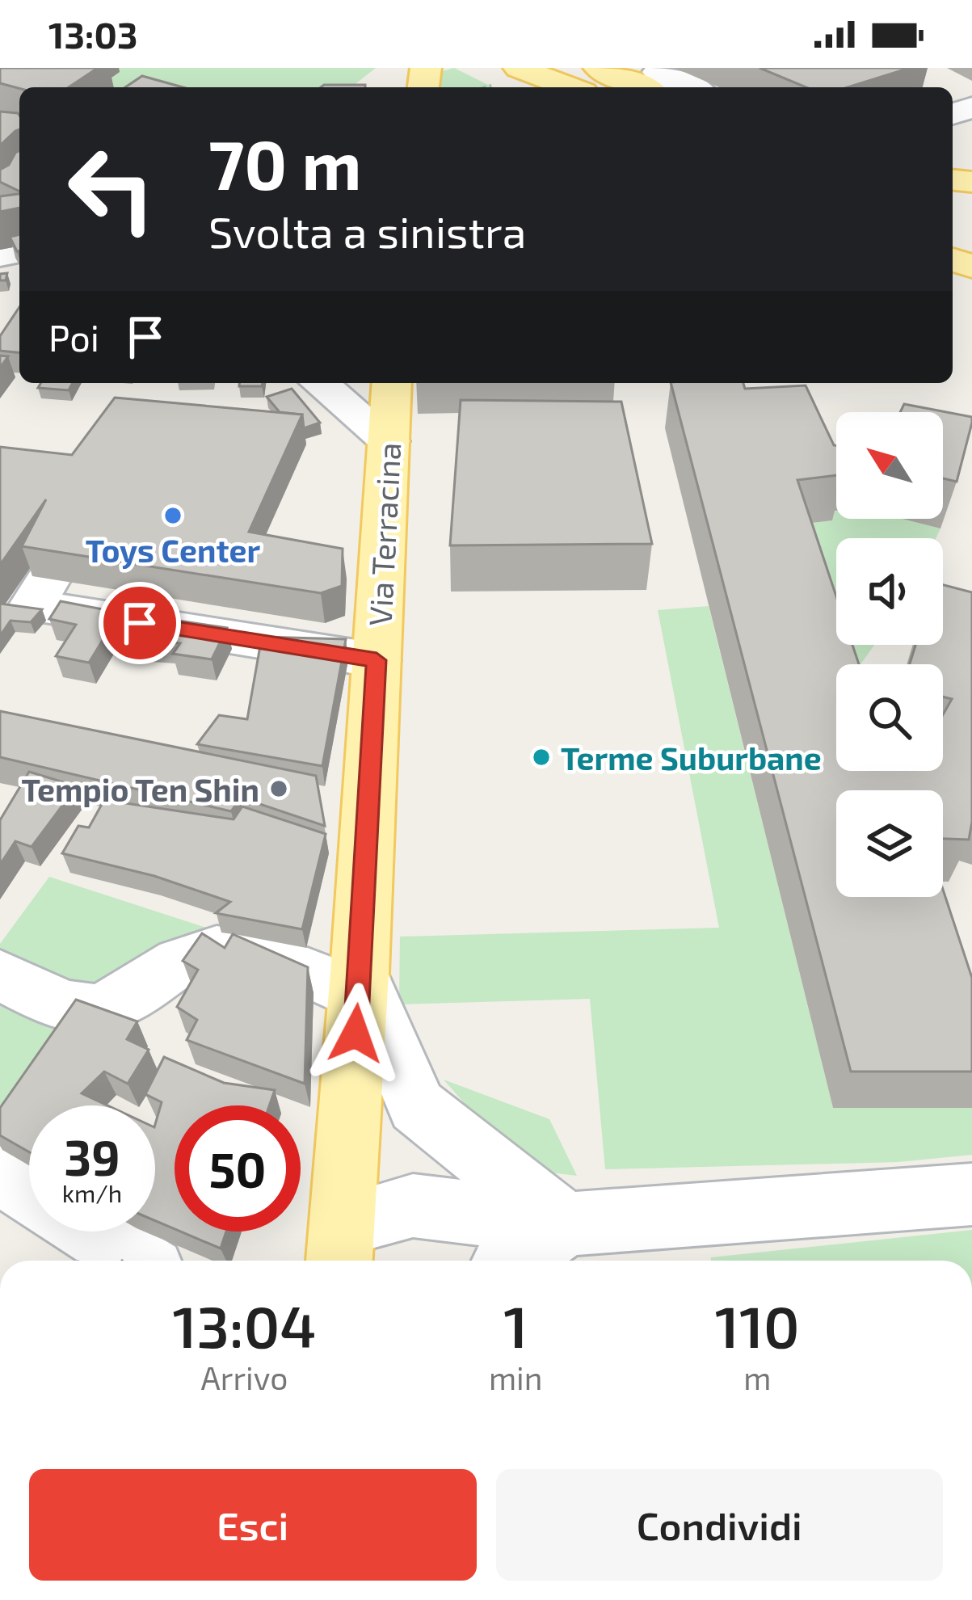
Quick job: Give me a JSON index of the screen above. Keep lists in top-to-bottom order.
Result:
{
  "streets": {
    "main road": ["Via Terracina"]
  },
  "places": ["Toys Center", "Terme Suburbane", "Tempio Ten Shin"],
  "north": "top left",
  "page": {
    "status": "13:03",
    "turn": ["70 m", "Svolta a sinistra"],
    "then": "Poi",
    "speed": "39 km/h",
    "limit": "50",
    "eta": [
      "13:04",
      "Arrivo",
      "1",
      "min",
      "110",
      "m"
    ],
    "buttons": ["Esci", "Condividi"]
  }
}
